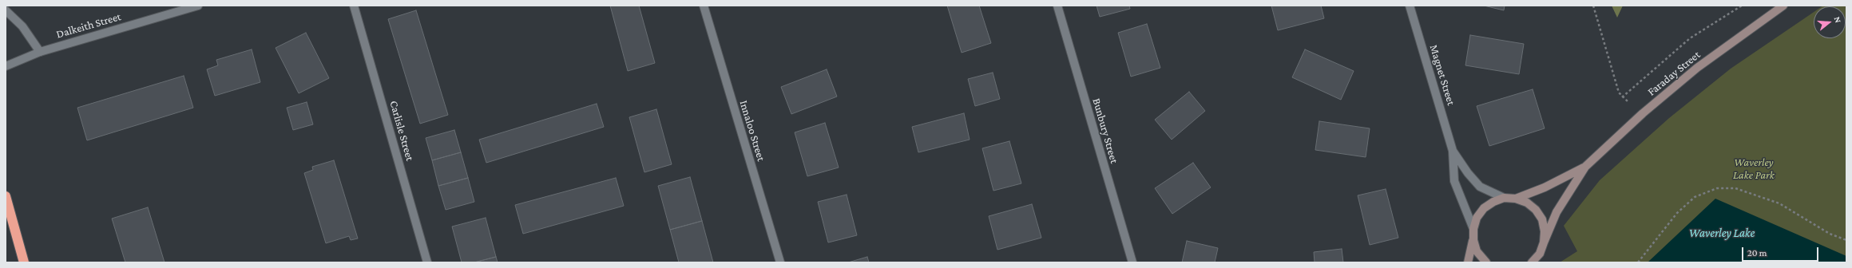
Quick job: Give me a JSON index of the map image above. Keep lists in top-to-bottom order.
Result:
{
  "streets": {
    "street": [
      "Dalkeith Street",
      "Faraday Street",
      "Magnet Street",
      "Carlisle Street",
      "Innaloo Street",
      "Bunbury Street"
    ]
  },
  "water": ["Waverley Lake"],
  "parks": ["Waverley Lake Park"],
  "scale_bar": "20 m",
  "north": "right"
}
